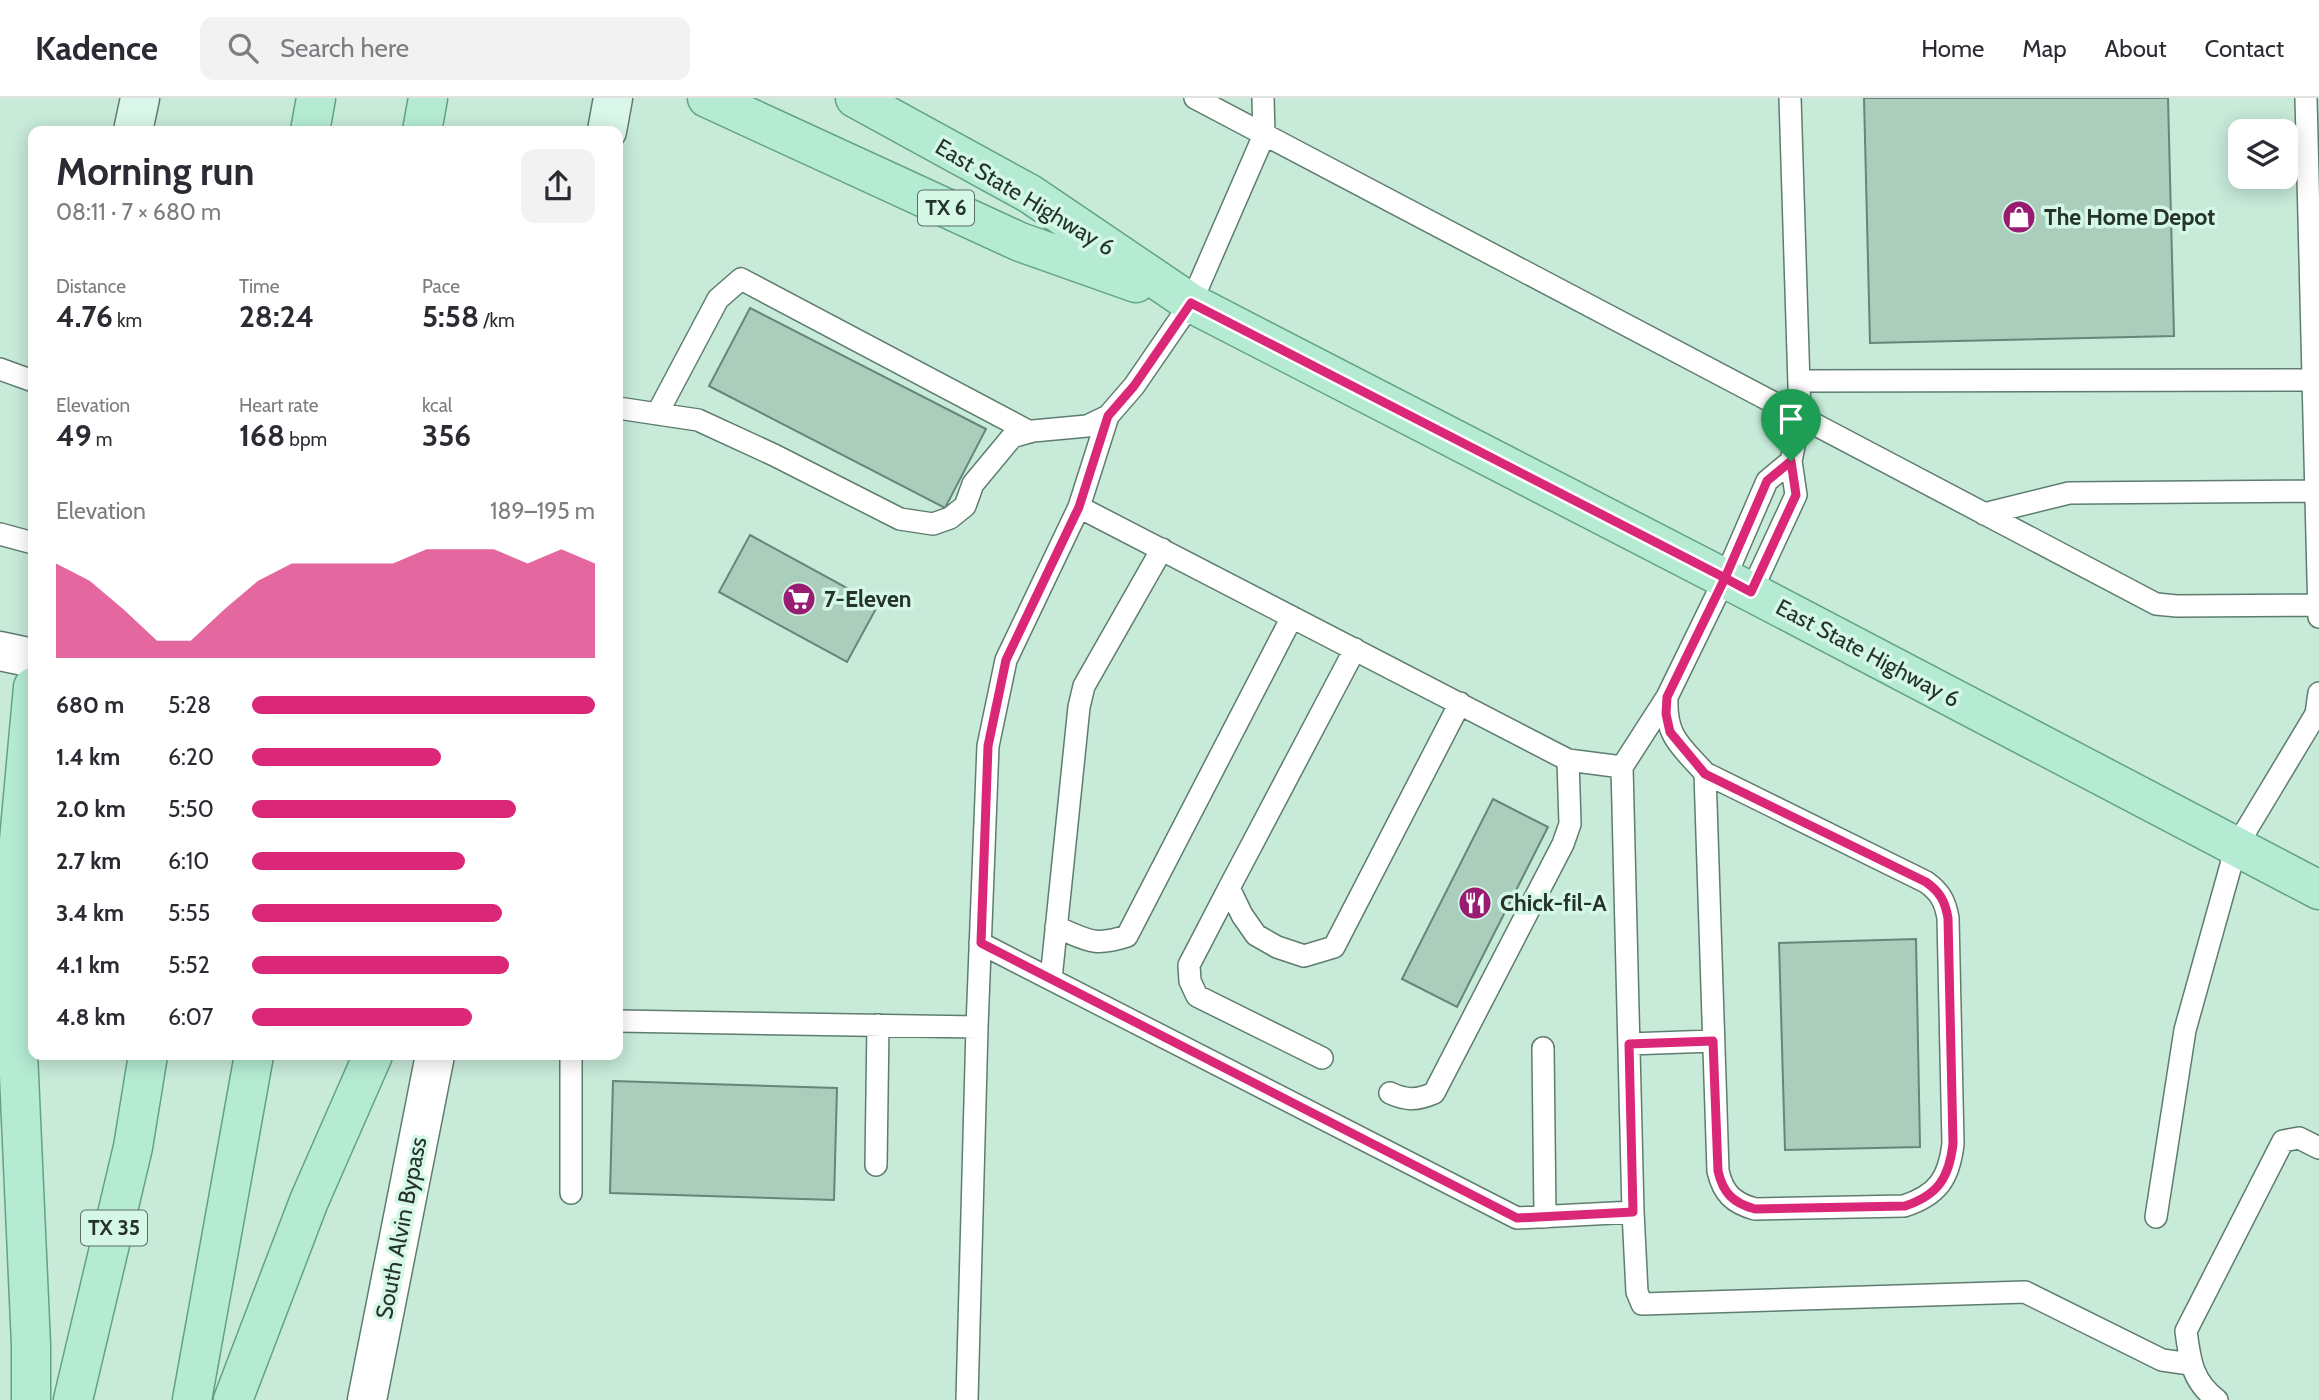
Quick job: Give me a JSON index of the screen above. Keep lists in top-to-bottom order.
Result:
{
  "streets": {
    "main road": ["East State Highway 6", "TX 6", "TX 35"],
    "street": ["South Alvin Bypass"]
  },
  "places": {
    "shop": ["The Home Depot"],
    "supermarket": ["7-Eleven"],
    "restaurant": ["Chick-fil-A"]
  },
  "page": {
    "header": "Kadence",
    "search": "Search here",
    "nav": [
      "Home",
      "Map",
      "About",
      "Contact"
    ],
    "heading": ["Morning run", "08:11 · 7 × 680 m"],
    "stats": [
      ["Distance", "4.76 km"],
      ["Time", "28:24"],
      ["Pace", "5:58 /km"],
      ["Elevation", "49 m"],
      ["Heart rate", "168 bpm"],
      ["kcal", "356"]
    ],
    "chart": ["Elevation", "189–195 m"],
    "list": [
      {
        "name": "680 m",
        "note": "5:28"
      },
      {
        "name": "1.4 km",
        "note": "6:20"
      },
      {
        "name": "2.0 km",
        "note": "5:50"
      },
      {
        "name": "2.7 km",
        "note": "6:10"
      },
      {
        "name": "3.4 km",
        "note": "5:55"
      },
      {
        "name": "4.1 km",
        "note": "5:52"
      },
      {
        "name": "4.8 km",
        "note": "6:07"
      }
    ]
  }
}
